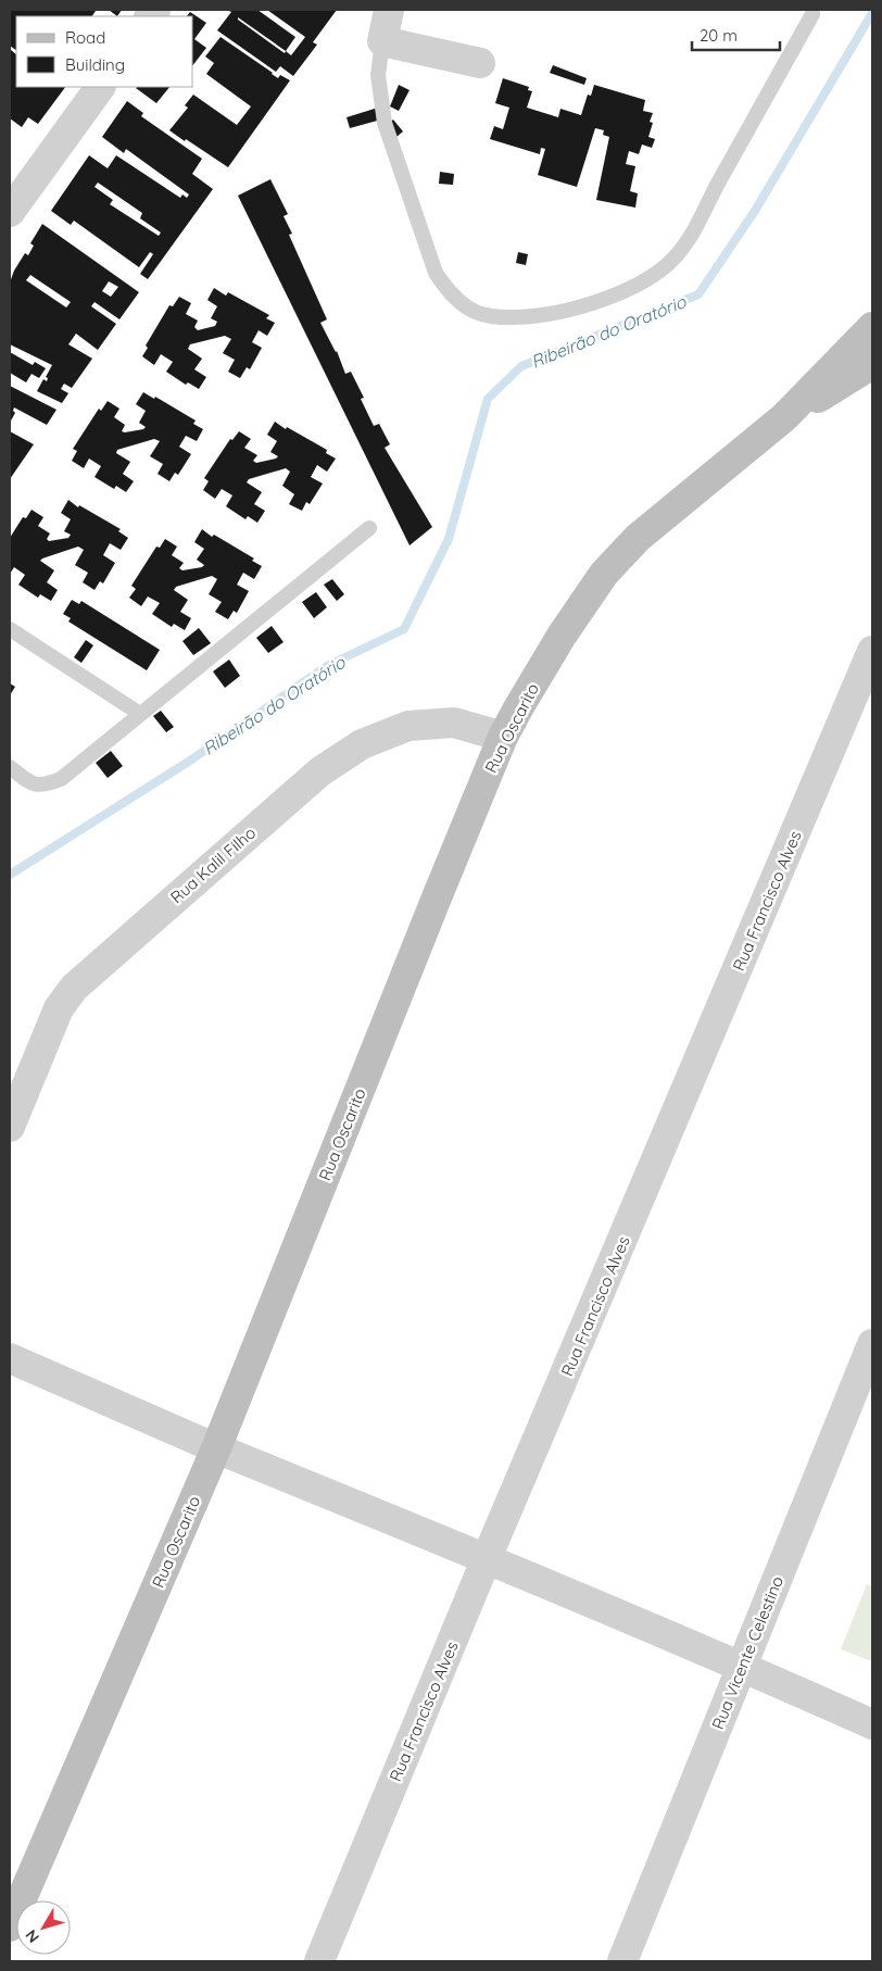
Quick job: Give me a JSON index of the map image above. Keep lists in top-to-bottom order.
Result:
{
  "streets": {
    "main road": ["Rua Oscarito"],
    "street": ["Rua Kalil Filho", "Rua Francisco Alves", "Rua Vicente Celestino"]
  },
  "crossings": [
    ["Rua Oscarito", "Rua Kalil Filho"]
  ],
  "water": ["Ribeirão do Oratório"],
  "legend": ["Road", "Building"],
  "scale_bar": "20 m",
  "north": "bottom left"
}
